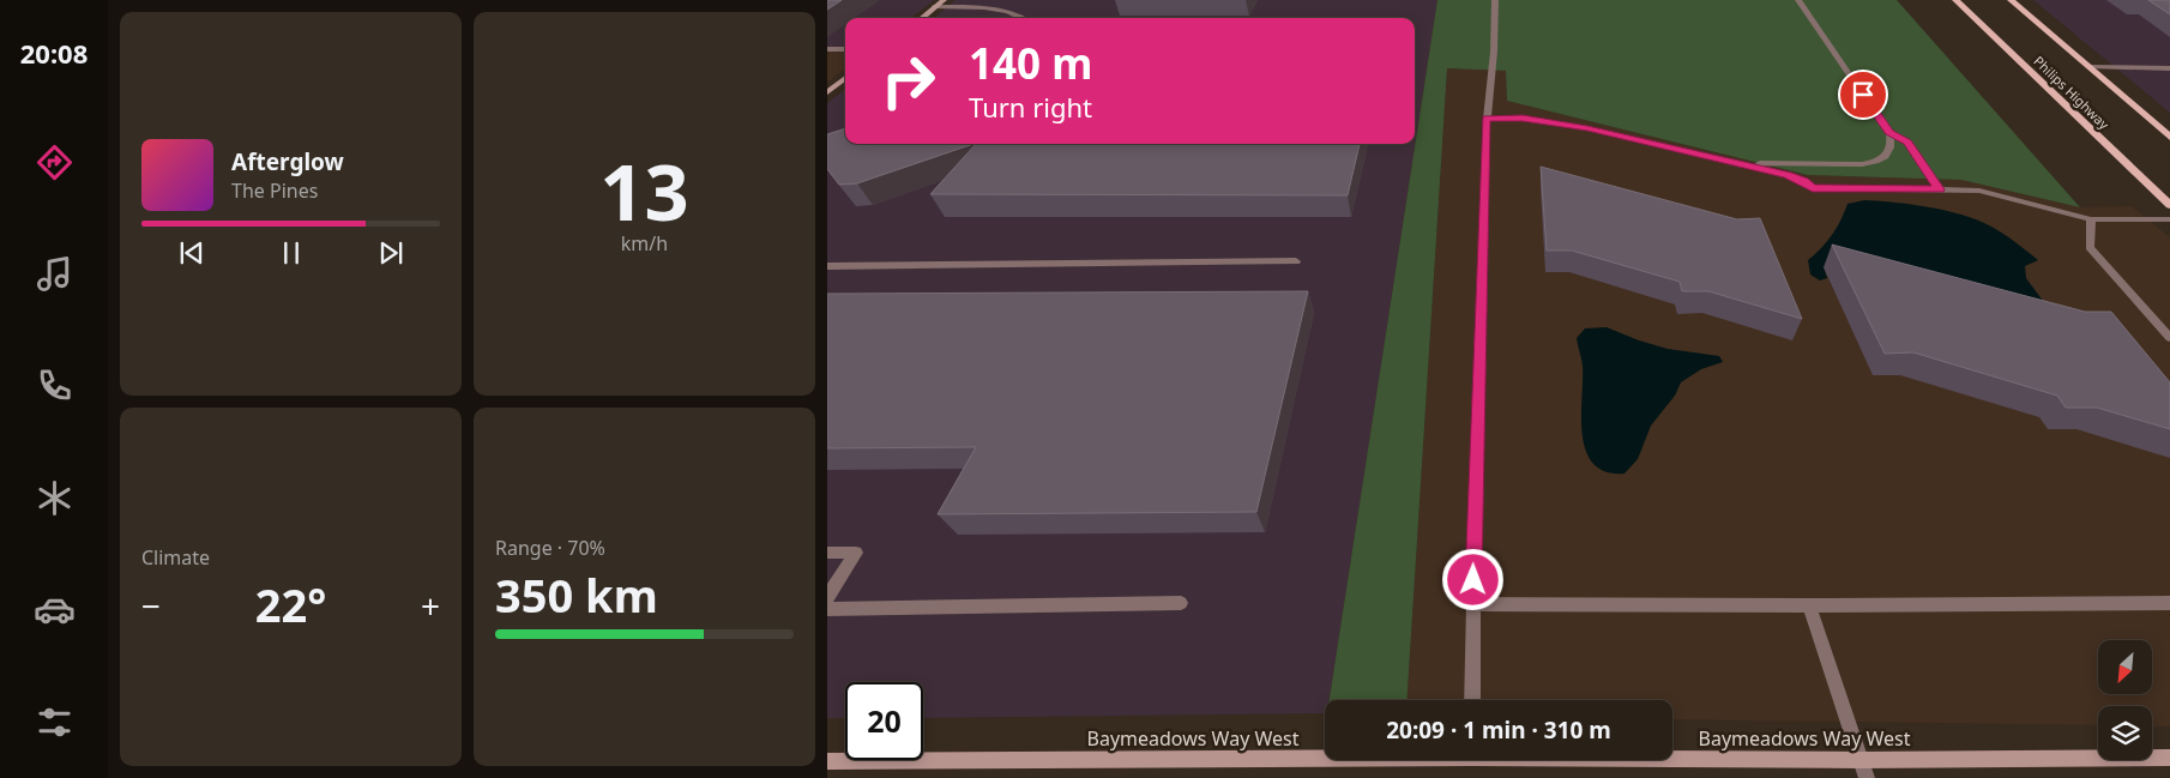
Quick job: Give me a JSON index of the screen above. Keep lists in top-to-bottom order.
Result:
{
  "streets": {
    "main road": ["Philips Highway"],
    "street": ["Baymeadows Way West"]
  },
  "north": "bottom left",
  "page": {
    "tabs": "20:08",
    "tile": [
      ["13", "km/h"],
      "Climate",
      ["Range · 70%", "350 km"]
    ],
    "turn": ["140 m", "Turn right"],
    "song": ["Afterglow", "The Pines"],
    "heat": ["−", "22°", "+"],
    "limit": "20",
    "trip": "20:09 · 1 min · 310 m"
  }
}
